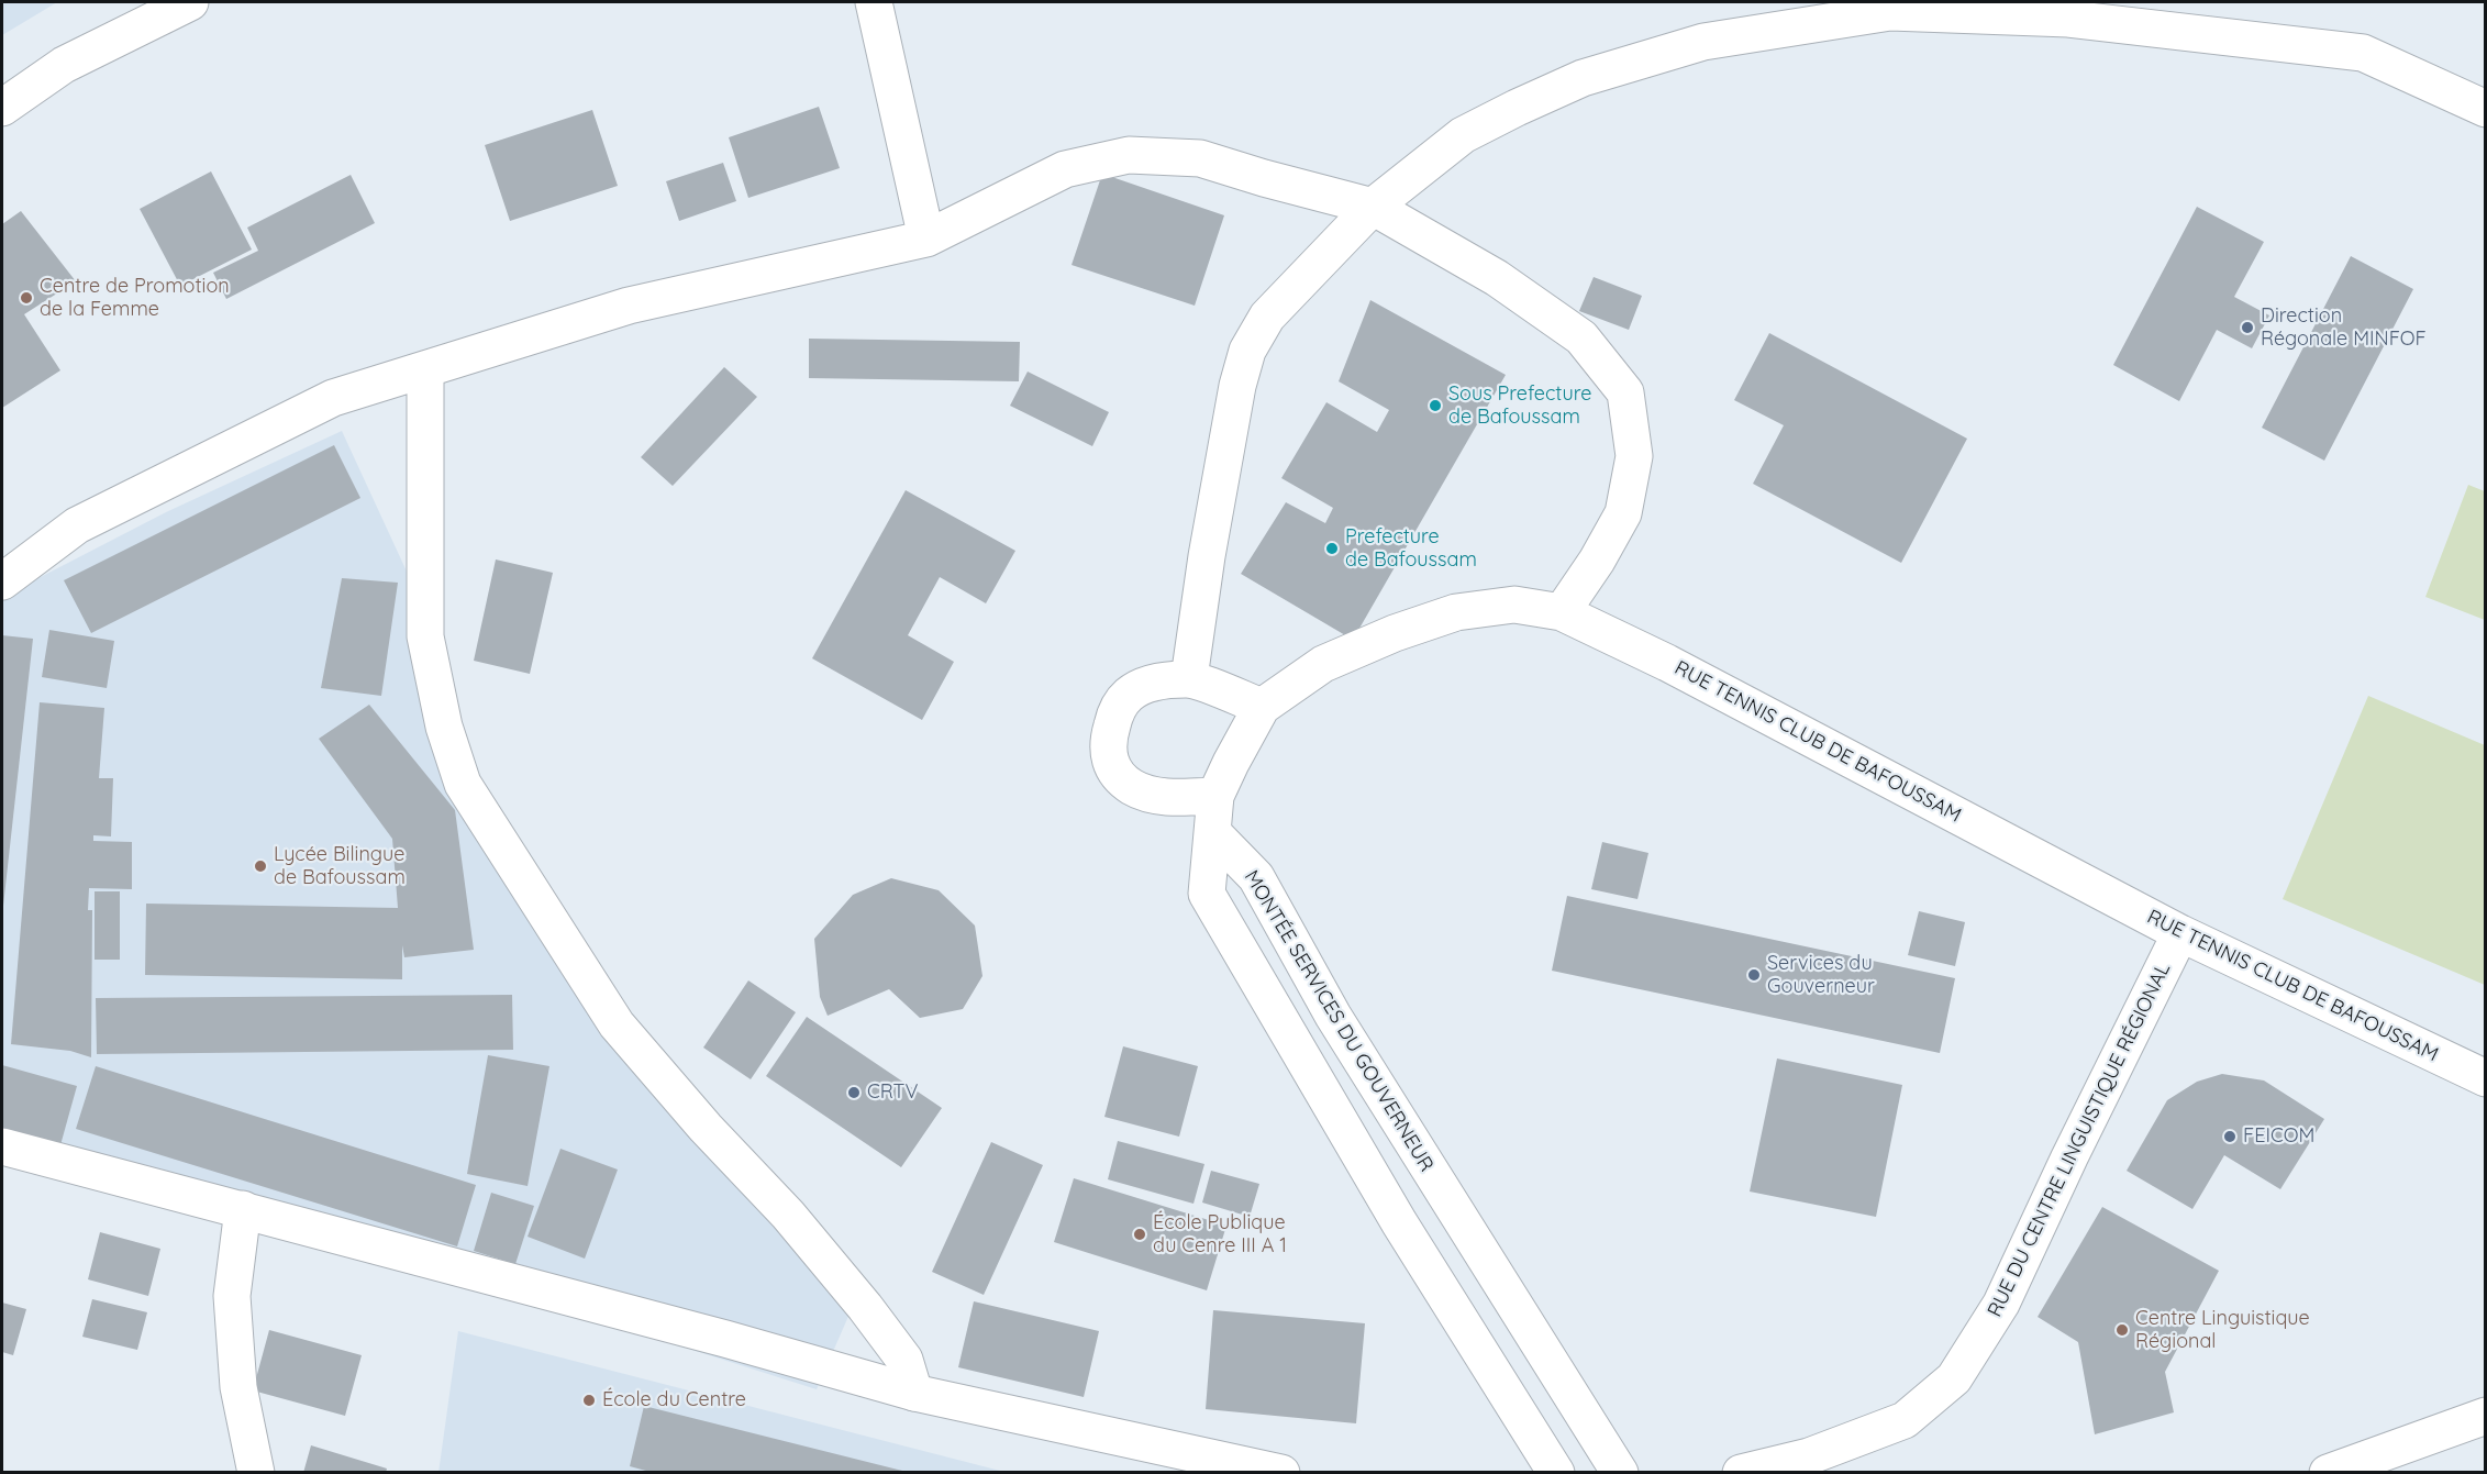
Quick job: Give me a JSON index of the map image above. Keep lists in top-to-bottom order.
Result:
{
  "streets": {
    "street": ["RUE TENNIS CLUB DE BAFOUSSAM", "MONTÉE SERVICES DU GOUVERNEUR", "RUE DU CENTRE LINGUISTIQUE RÉGIONAL"]
  },
  "crossings": [
    ["RUE TENNIS CLUB DE BAFOUSSAM", "MONTÉE SERVICES DU GOUVERNEUR"],
    ["RUE TENNIS CLUB DE BAFOUSSAM", "RUE DU CENTRE LINGUISTIQUE RÉGIONAL"]
  ],
  "places": [
    "Centre de Promotion de la Femme",
    "Direction Régonale MINFOF",
    "Sous Prefecture de Bafoussam",
    "Prefecture de Bafoussam",
    "Lycée Bilingue de Bafoussam",
    "Services du Gouverneur",
    "CRTV",
    "FEICOM",
    "École Publique du Cenre III A 1",
    "Centre Linguistique Régional",
    "École du Centre"
  ]
}
